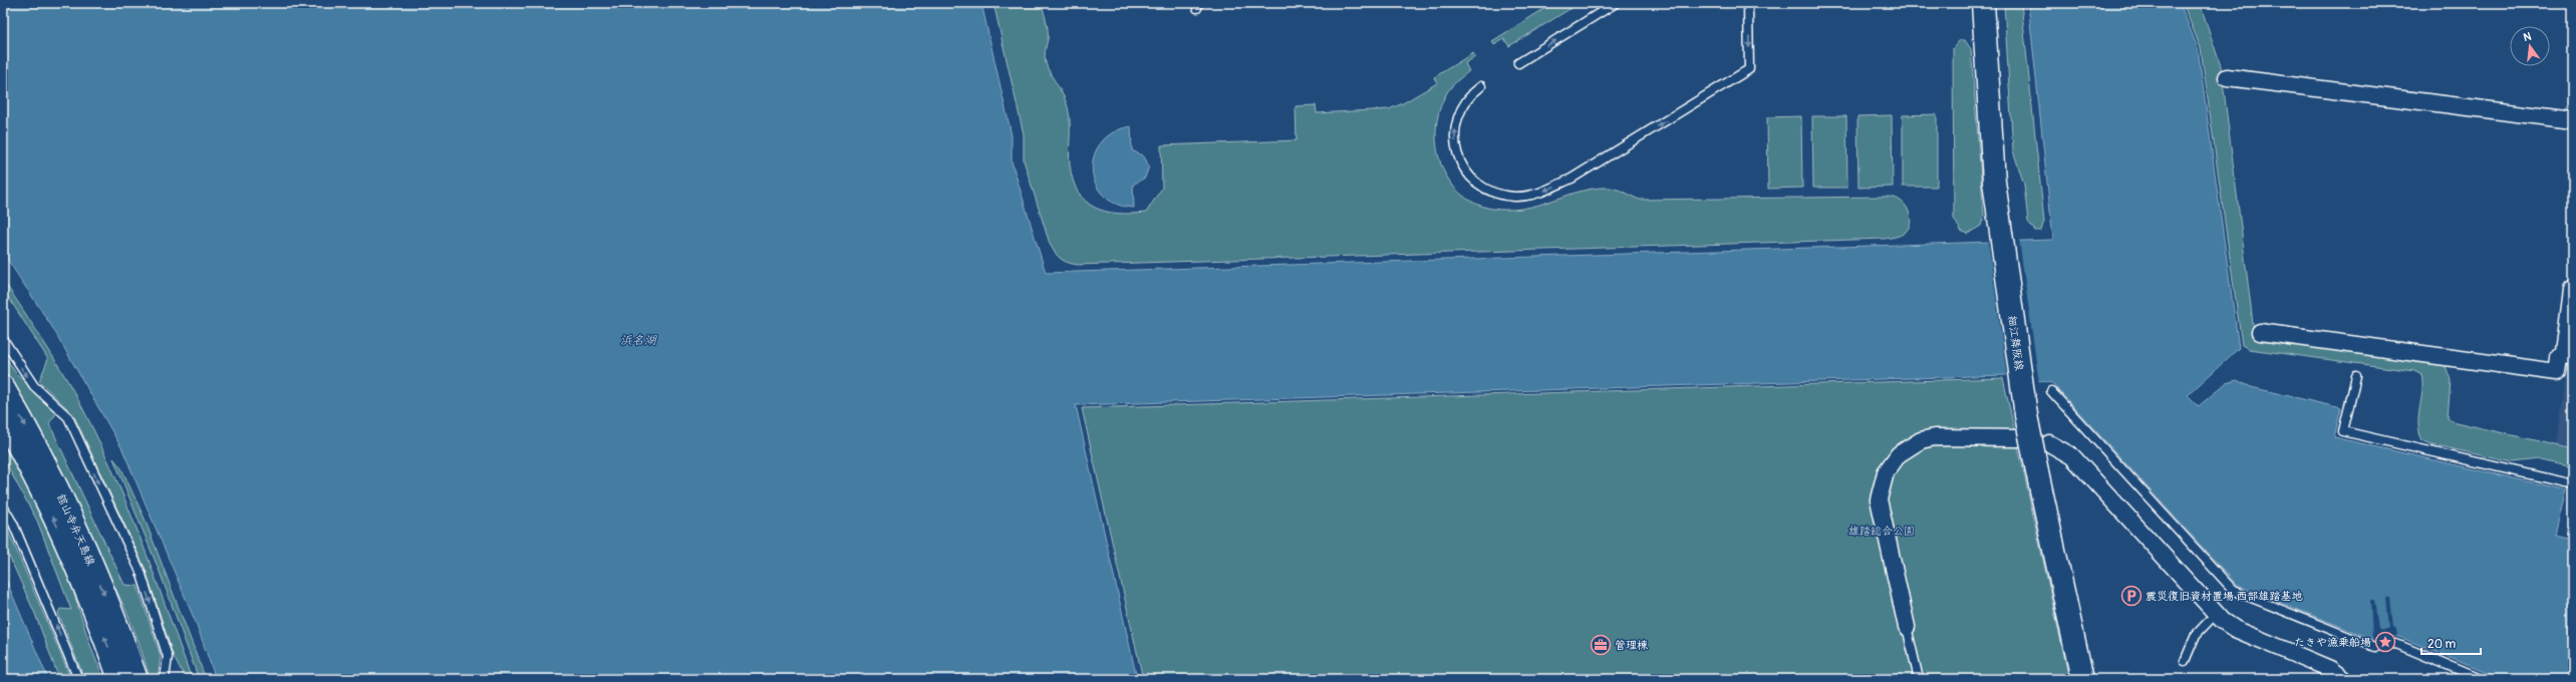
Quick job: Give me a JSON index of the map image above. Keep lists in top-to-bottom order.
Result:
{
  "streets": {
    "main road": ["細江舞阪線", "舘山寺弁天島線"]
  },
  "water": ["浜名湖"],
  "parks": ["雄踏総合公園"],
  "places": {
    "parking": ["震災復旧資材置場 西部雄踏基地"],
    "place": ["たきや漁乗船場"],
    "office": ["管理棟"]
  },
  "scale_bar": "20 m",
  "north": "top"
}
